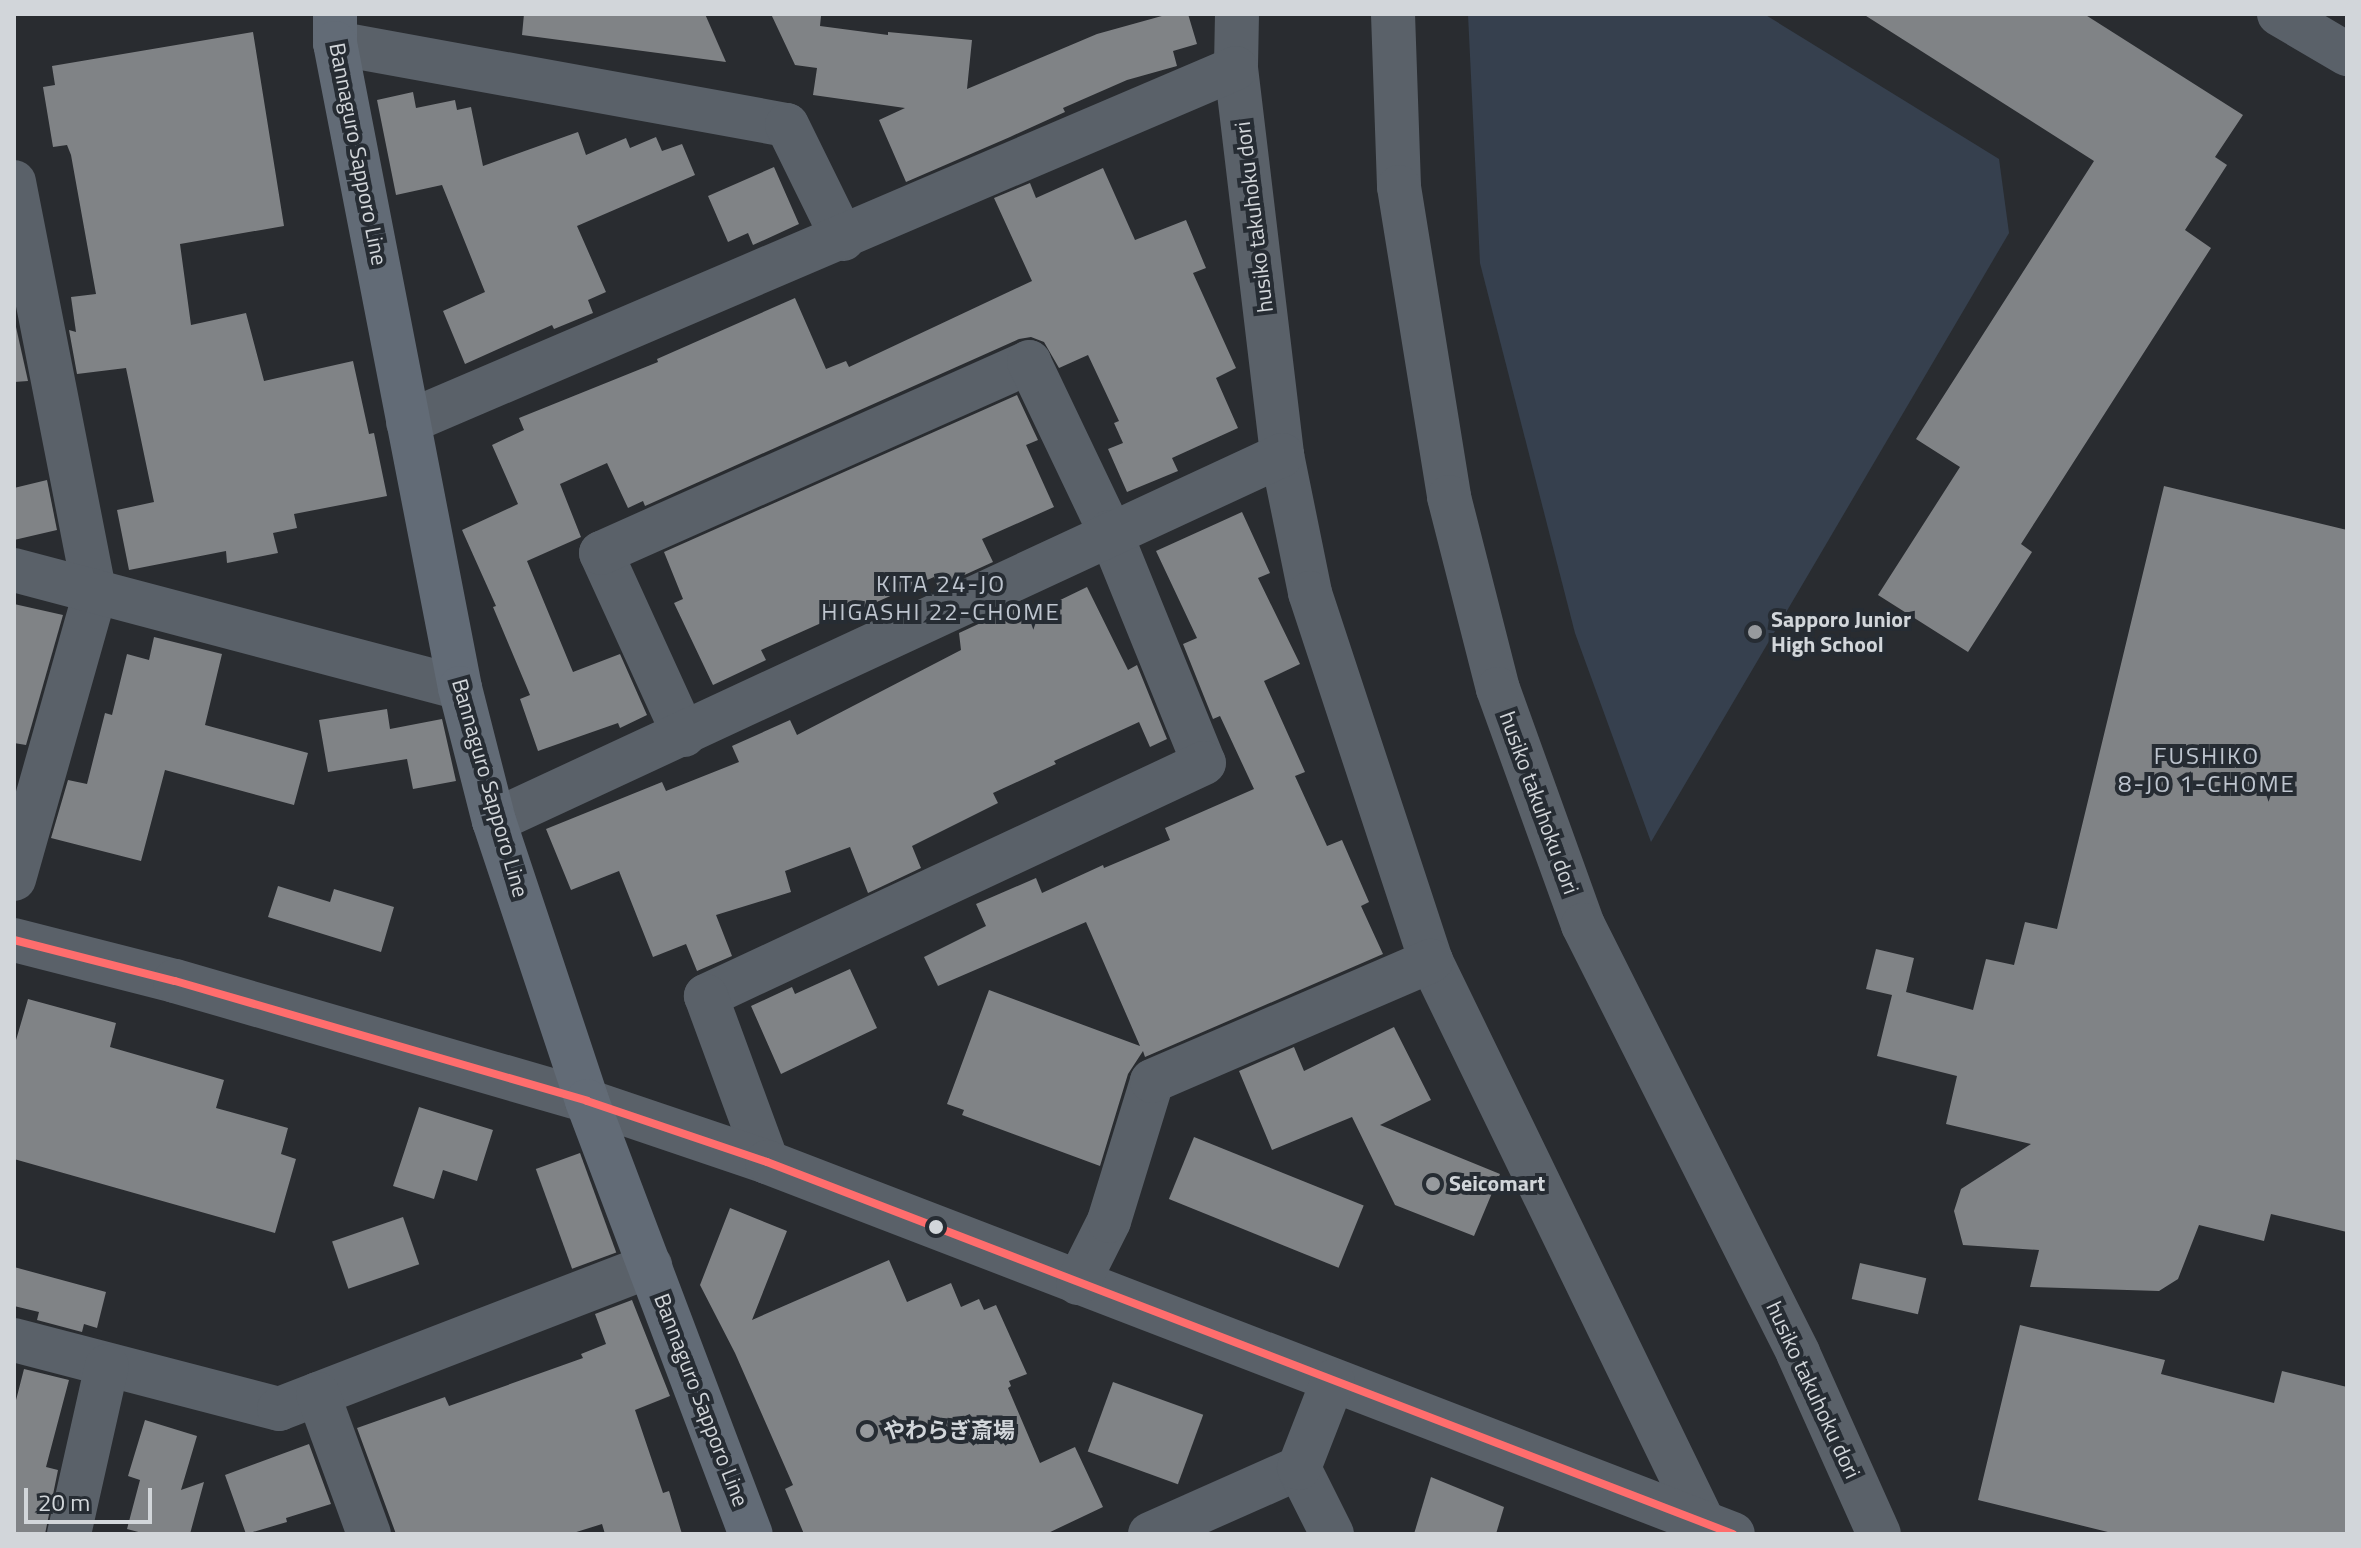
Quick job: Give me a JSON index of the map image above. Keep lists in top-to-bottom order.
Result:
{
  "streets": {
    "main road": ["Bannaguro Sapporo Line"],
    "street": ["husiko takuhoku dori"]
  },
  "districts": ["KITA 24-JO HIGASHI 22-CHOME", "FUSHIKO 8-JO 1-CHOME"],
  "places": ["Sapporo Junior High School", "Seicomart", "やわらぎ斎場"],
  "scale_bar": "20 m"
}
